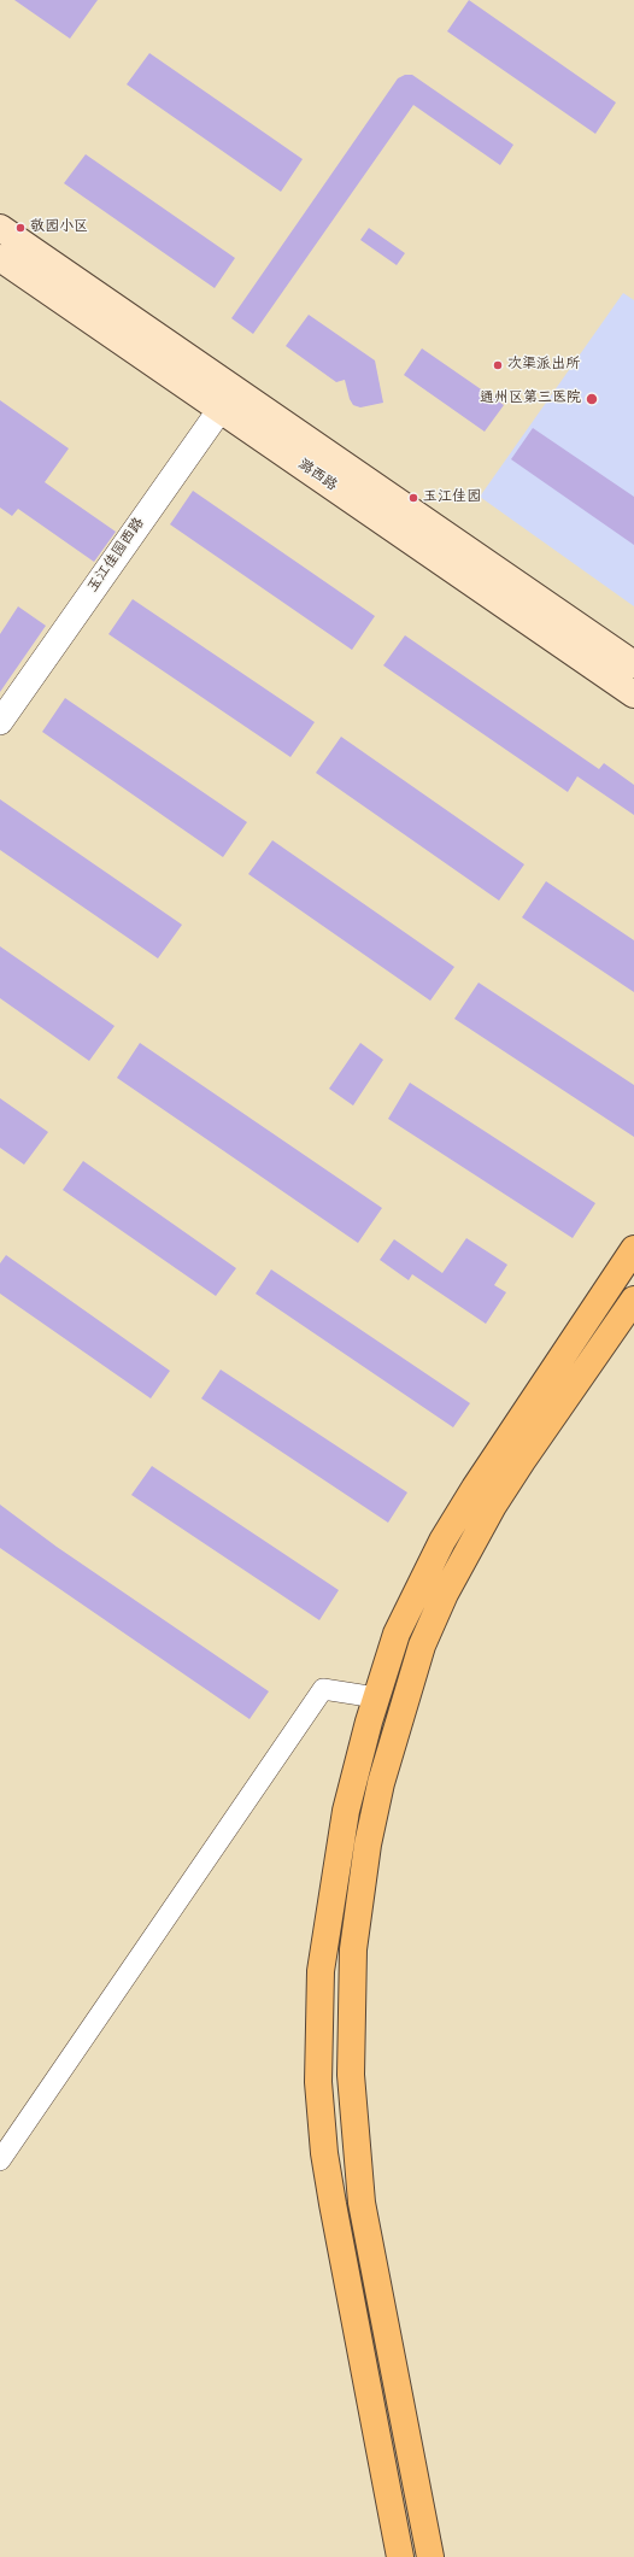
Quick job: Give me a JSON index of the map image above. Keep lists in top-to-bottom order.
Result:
{
  "streets": {
    "main road": ["潞西路"],
    "street": ["玉江佳园西路"]
  },
  "crossings": [
    ["潞西路", "玉江佳园西路"]
  ],
  "places": [
    "敬园小区",
    "次渠派出所",
    "通州区第三医院",
    "玉江佳园"
  ]
}
